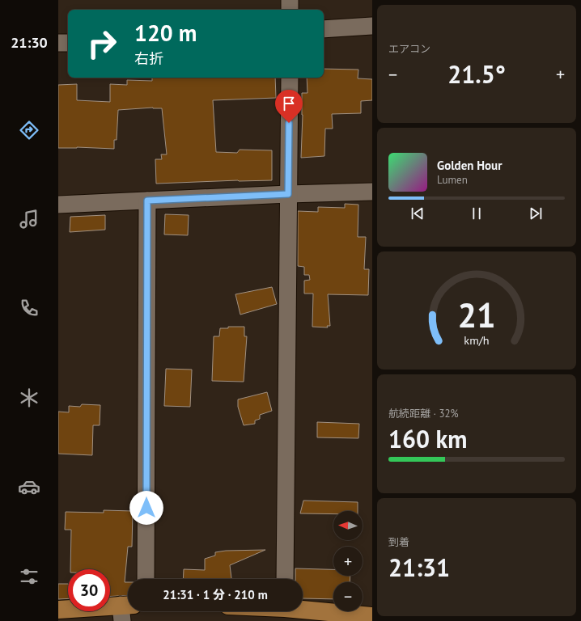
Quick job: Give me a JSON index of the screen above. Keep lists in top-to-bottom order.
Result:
{
  "north": "left",
  "page": {
    "tabs": "21:30",
    "tile": [
      "エアコン",
      ["航続距離 · 32%", "160 km"],
      ["到着", "21:31"]
    ],
    "turn": ["120 m", "右折"],
    "heat": ["−", "21.5°", "+"],
    "song": ["Golden Hour", "Lumen"],
    "map_buttons": ["+", "−"],
    "limit": "30",
    "trip": "21:31 · 1 分 · 210 m",
    "gauge": ["21", "km/h"]
  }
}
